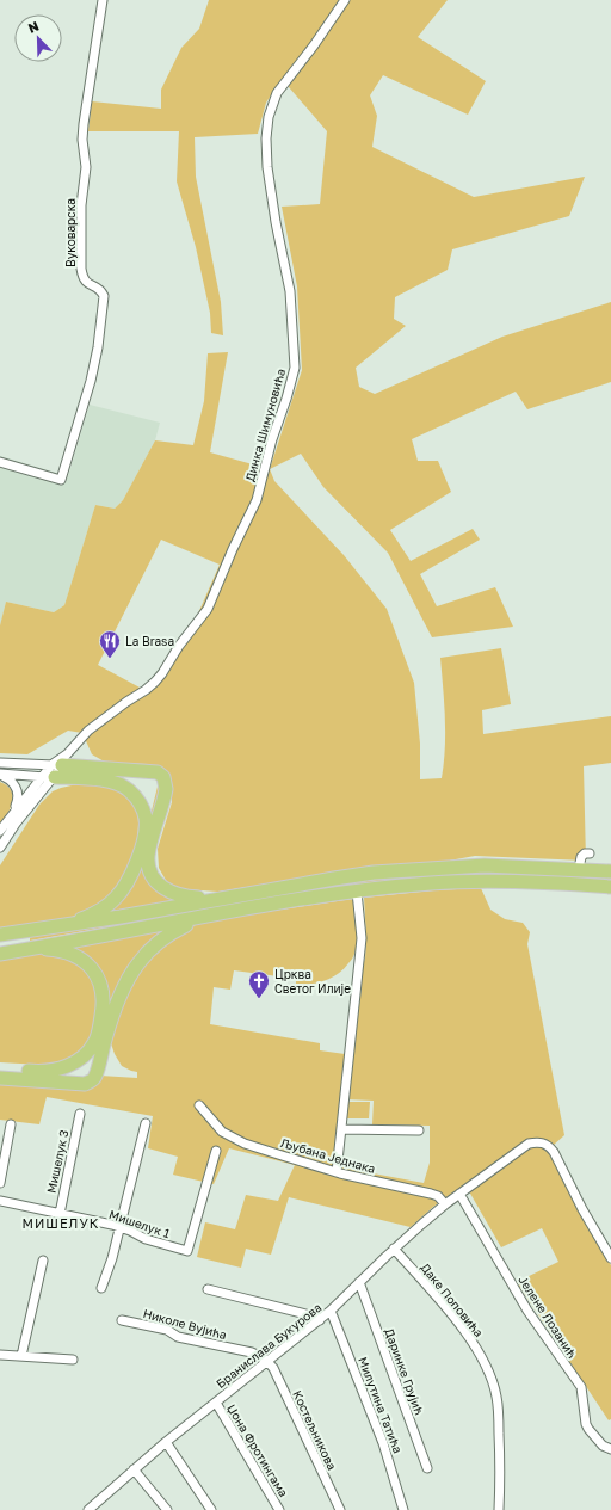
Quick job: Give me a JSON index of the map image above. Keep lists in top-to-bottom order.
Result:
{
  "streets": {
    "street": [
      "Вуковарска",
      "Динка Шимуновића",
      "Љубана Једнака",
      "Мишелук 3",
      "Мишелук 1",
      "Даке Поповића",
      "Јелене Лозанић",
      "Николе Вујића",
      "Бранислава Букурова",
      "Даринке Грујић",
      "Милутина Татића",
      "Костељникова",
      "Џона Фротингама"
    ]
  },
  "crossings": [
    ["Љубана Једнака", "Бранислава Букурова"],
    ["Мишелук 3", "Мишелук 1"],
    ["Даке Поповића", "Бранислава Букурова"],
    ["Јелене Лозанић", "Бранислава Букурова"],
    ["Николе Вујића", "Бранислава Букурова"],
    ["Николе Вујића", "Костељникова"],
    ["Бранислава Букурова", "Даринке Грујић"],
    ["Бранислава Букурова", "Милутина Татића"],
    ["Бранислава Букурова", "Костељникова"],
    ["Бранислава Букурова", "Џона Фротингама"]
  ],
  "districts": ["МИШЕЛУК"],
  "places": {
    "restaurant": ["La Brasa"],
    "church": ["Црква Светог Илије"]
  },
  "north": "top left"
}
